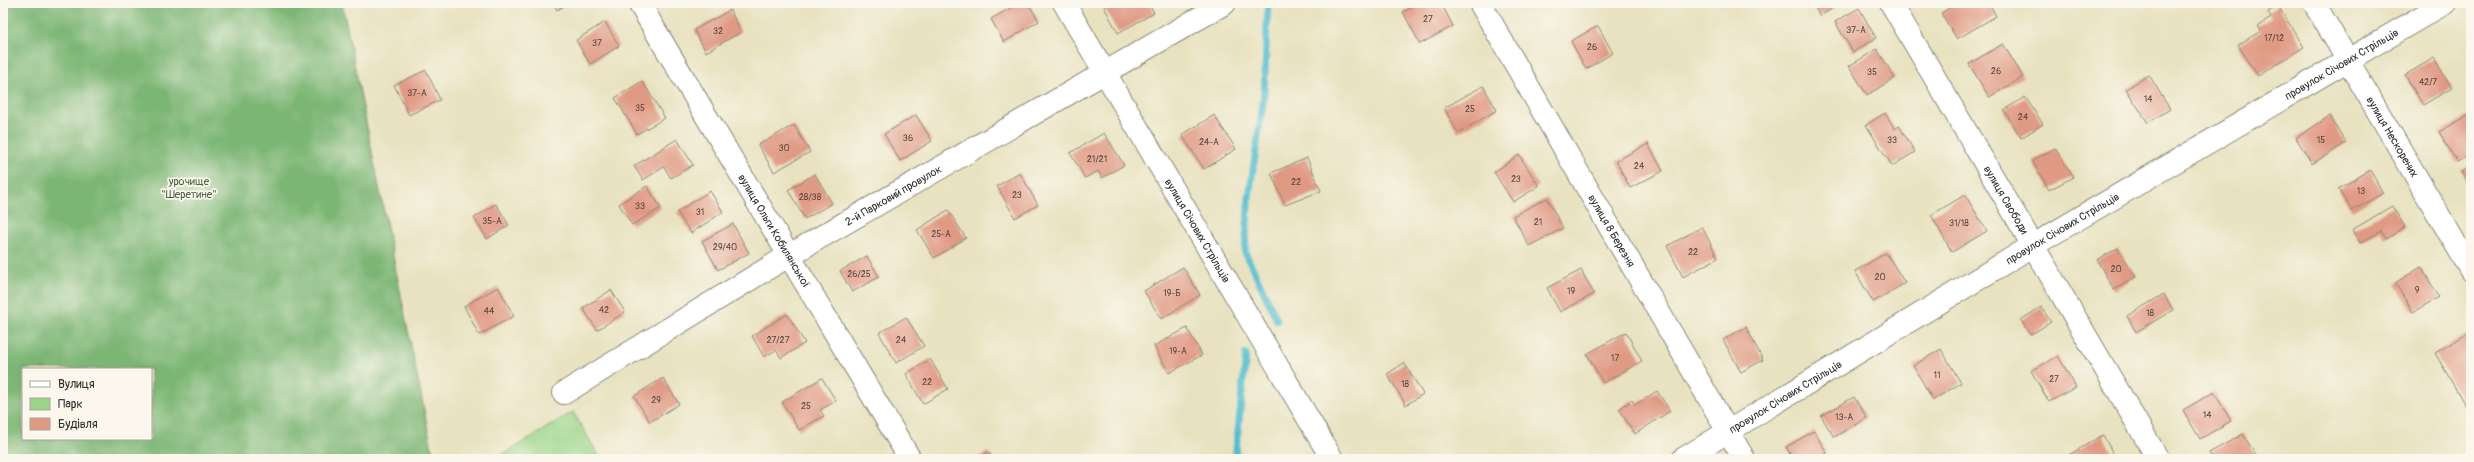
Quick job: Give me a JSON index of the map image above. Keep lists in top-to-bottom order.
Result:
{
  "streets": {
    "street": [
      "провулок Січових Стрільців",
      "вулиця Нескорених",
      "2-й Парковий провулок",
      "вулиця Свободи",
      "вулиця Ольги Кобилянської",
      "вулиця Січових Стрільців",
      "вулиця 8 Березня"
    ]
  },
  "crossings": [
    ["провулок Січових Стрільців", "вулиця Нескорених"],
    ["провулок Січових Стрільців", "вулиця Свободи"],
    ["провулок Січових Стрільців", "вулиця 8 Березня"],
    ["2-й Парковий провулок", "вулиця Ольги Кобилянської"],
    ["2-й Парковий провулок", "вулиця Січових Стрільців"]
  ],
  "parks": ["урочище \"Шеретине\""],
  "house_numbers": [
    "27",
    "37-А",
    "32",
    "17/12",
    "37",
    "26",
    "26",
    "35",
    "42/7",
    "37-А",
    "14",
    "35",
    "25",
    "24",
    "36",
    "33",
    "15",
    "24-А",
    "30",
    "21/21",
    "24",
    "23",
    "22",
    "13",
    "23",
    "28/38",
    "33",
    "31",
    "35-А",
    "21",
    "31/18",
    "25-А",
    "29/40",
    "22",
    "20",
    "26/25",
    "20",
    "9",
    "19",
    "19-Б",
    "42",
    "44",
    "18",
    "27/27",
    "24",
    "19-А",
    "17",
    "11",
    "27",
    "22",
    "18",
    "29",
    "25",
    "14",
    "13-А"
  ],
  "legend": ["Вулиця", "Парк", "Будівля"]
}
